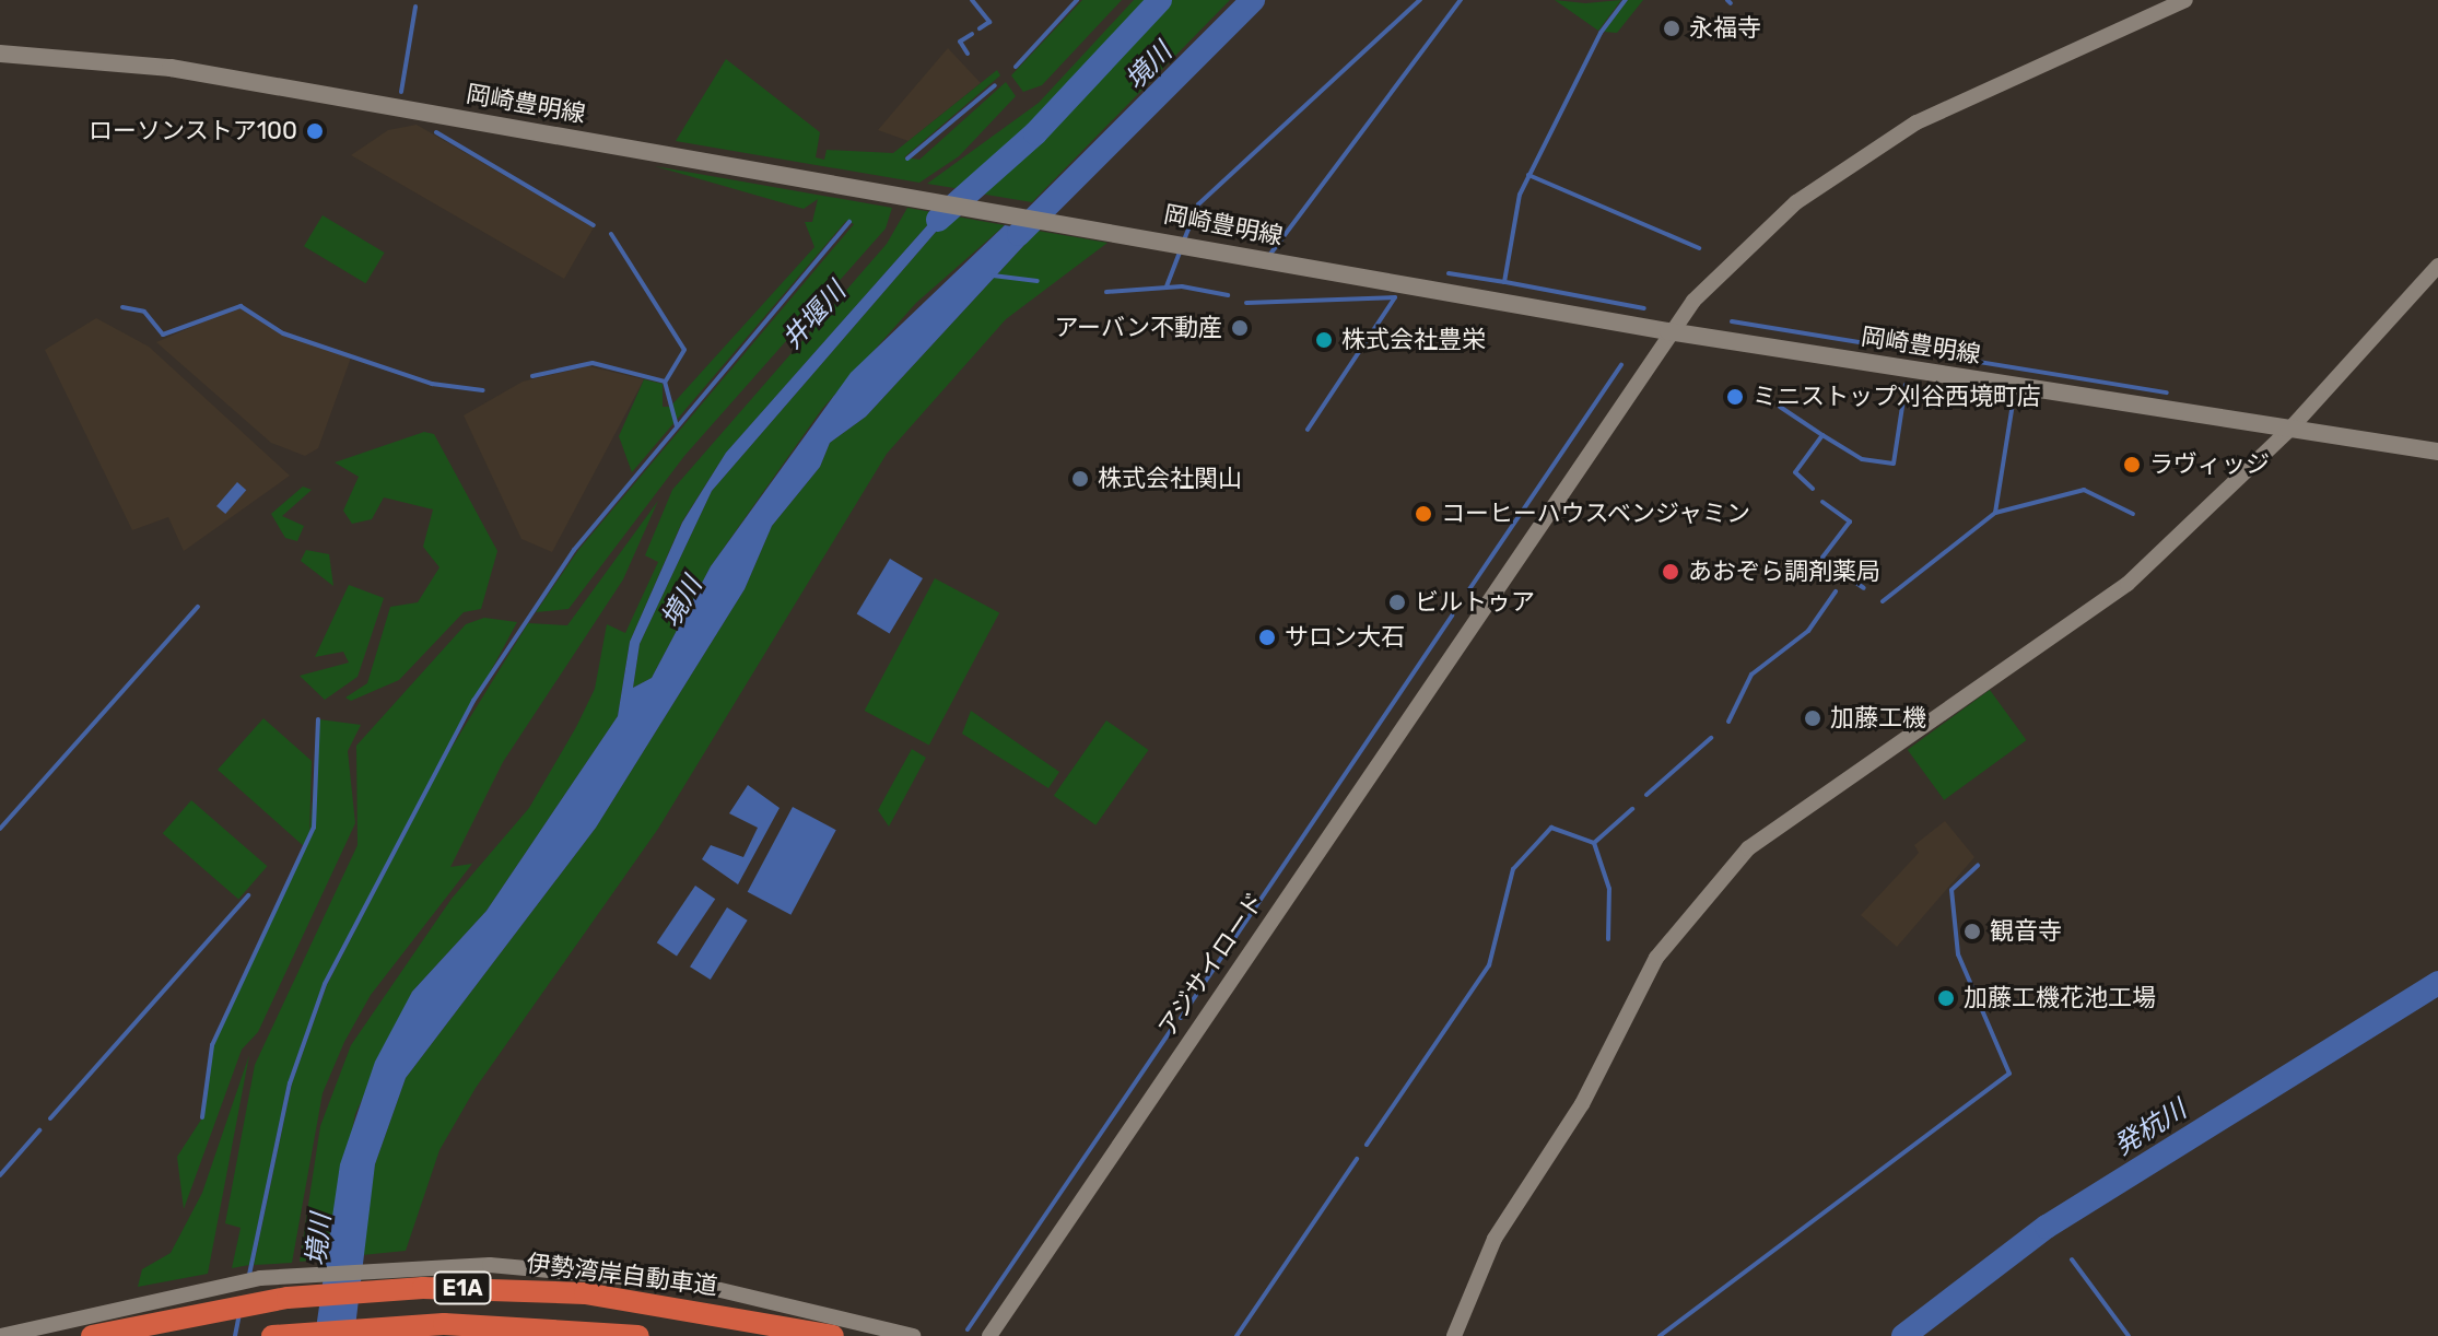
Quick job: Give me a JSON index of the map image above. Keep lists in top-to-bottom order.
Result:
{
  "streets": {
    "highway": ["伊勢湾岸自動車道", "E1A"],
    "main road": ["岡崎豊明線"],
    "street": ["アジサイロード"]
  },
  "crossings": [
    ["岡崎豊明線", "アジサイロード"]
  ],
  "water": ["境川", "井堰川", "発杭川"],
  "places": [
    "永福寺",
    "ローソンストア100",
    "アーバン不動産",
    "株式会社豊栄",
    "ミニストップ刈谷西境町店",
    "ラヴィッジ",
    "株式会社関山",
    "コーヒーハウスベンジャミン",
    "あおぞら調剤薬局",
    "ビルトゥア",
    "サロン大石",
    "加藤工機",
    "観音寺",
    "加藤工機花池工場"
  ]
}
